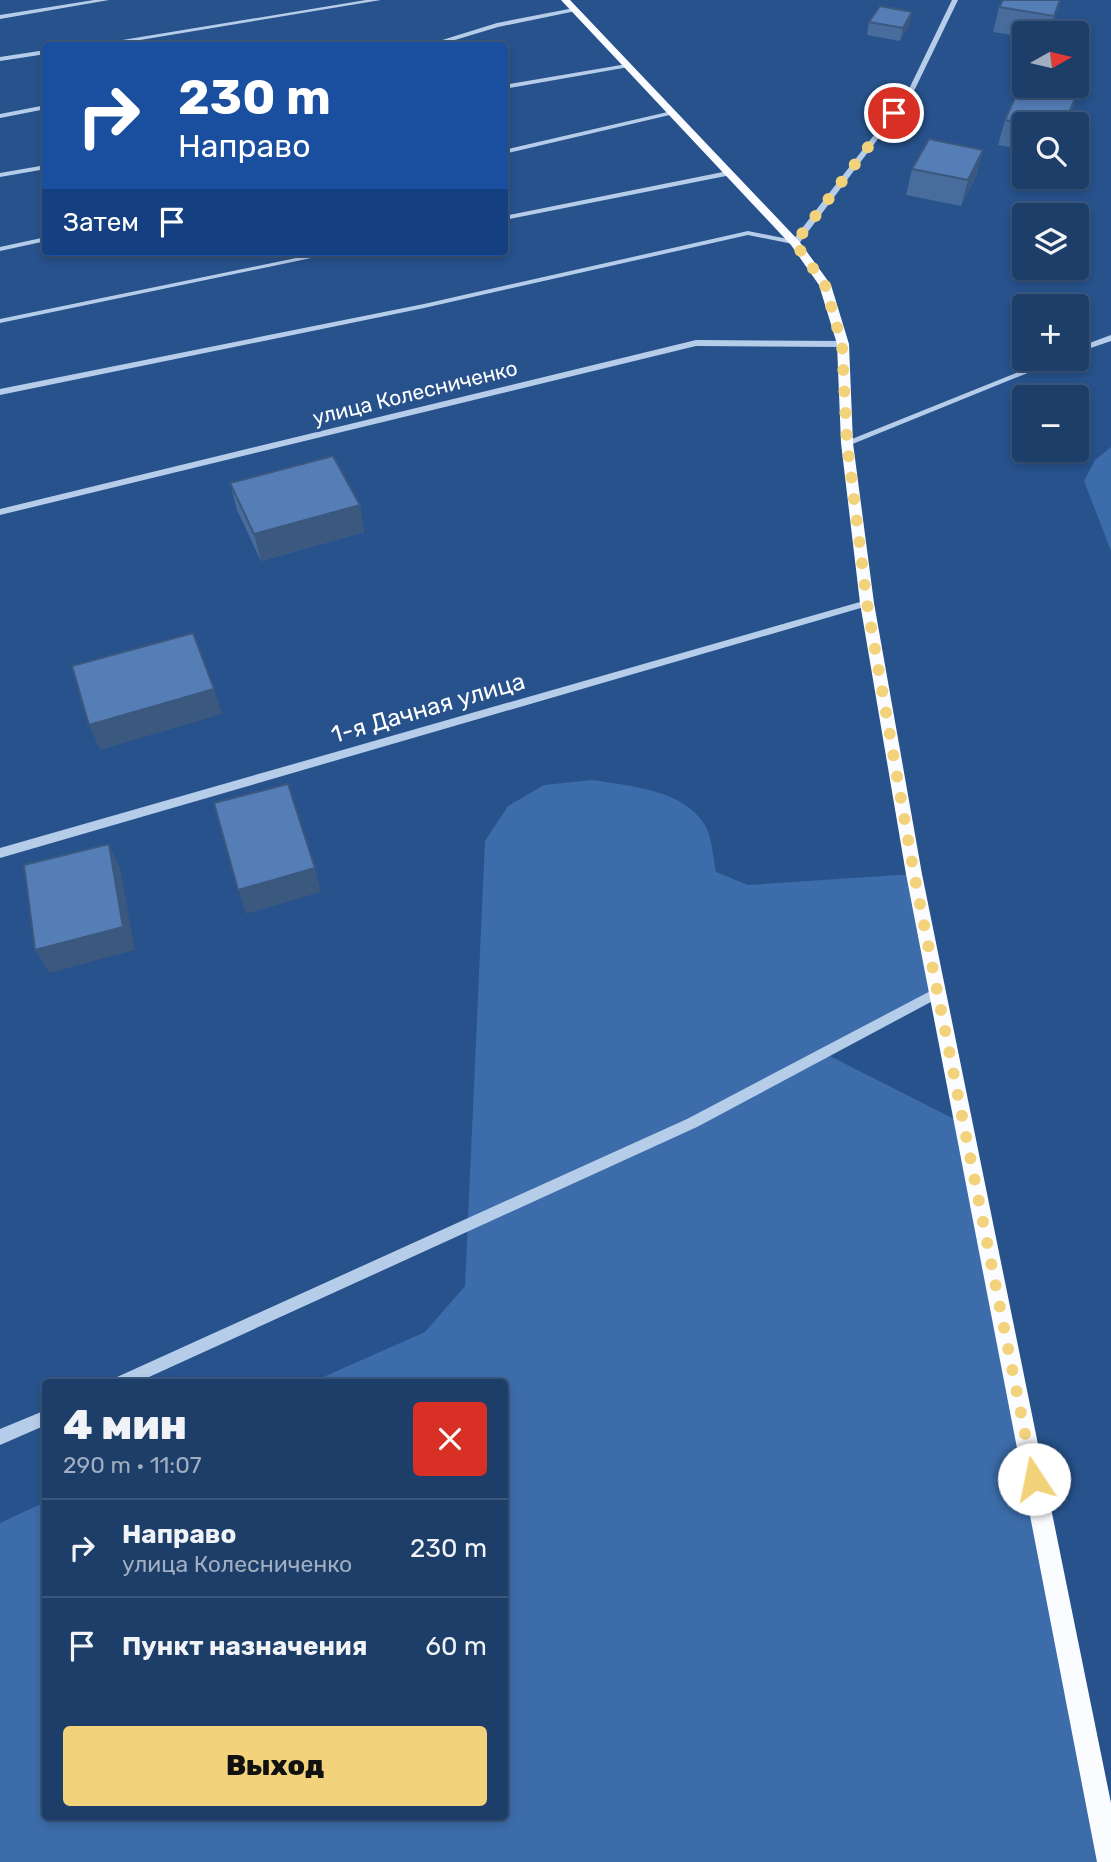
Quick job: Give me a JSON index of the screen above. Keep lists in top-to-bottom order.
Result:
{
  "streets": {
    "street": ["улица Колесниченко", "1-я Дачная улица"]
  },
  "north": "right",
  "page": {
    "map_buttons": ["+", "−"],
    "turn": ["230 m", "Направо"],
    "then": "Затем",
    "heading": ["4 мин", "290 m · 11:07"],
    "list": [
      {
        "name": "Направо",
        "note": "улица Колесниченко",
        "value": "230 m"
      },
      {
        "name": "Пункт назначения",
        "value": "60 m"
      }
    ],
    "buttons": "Выход"
  }
}
